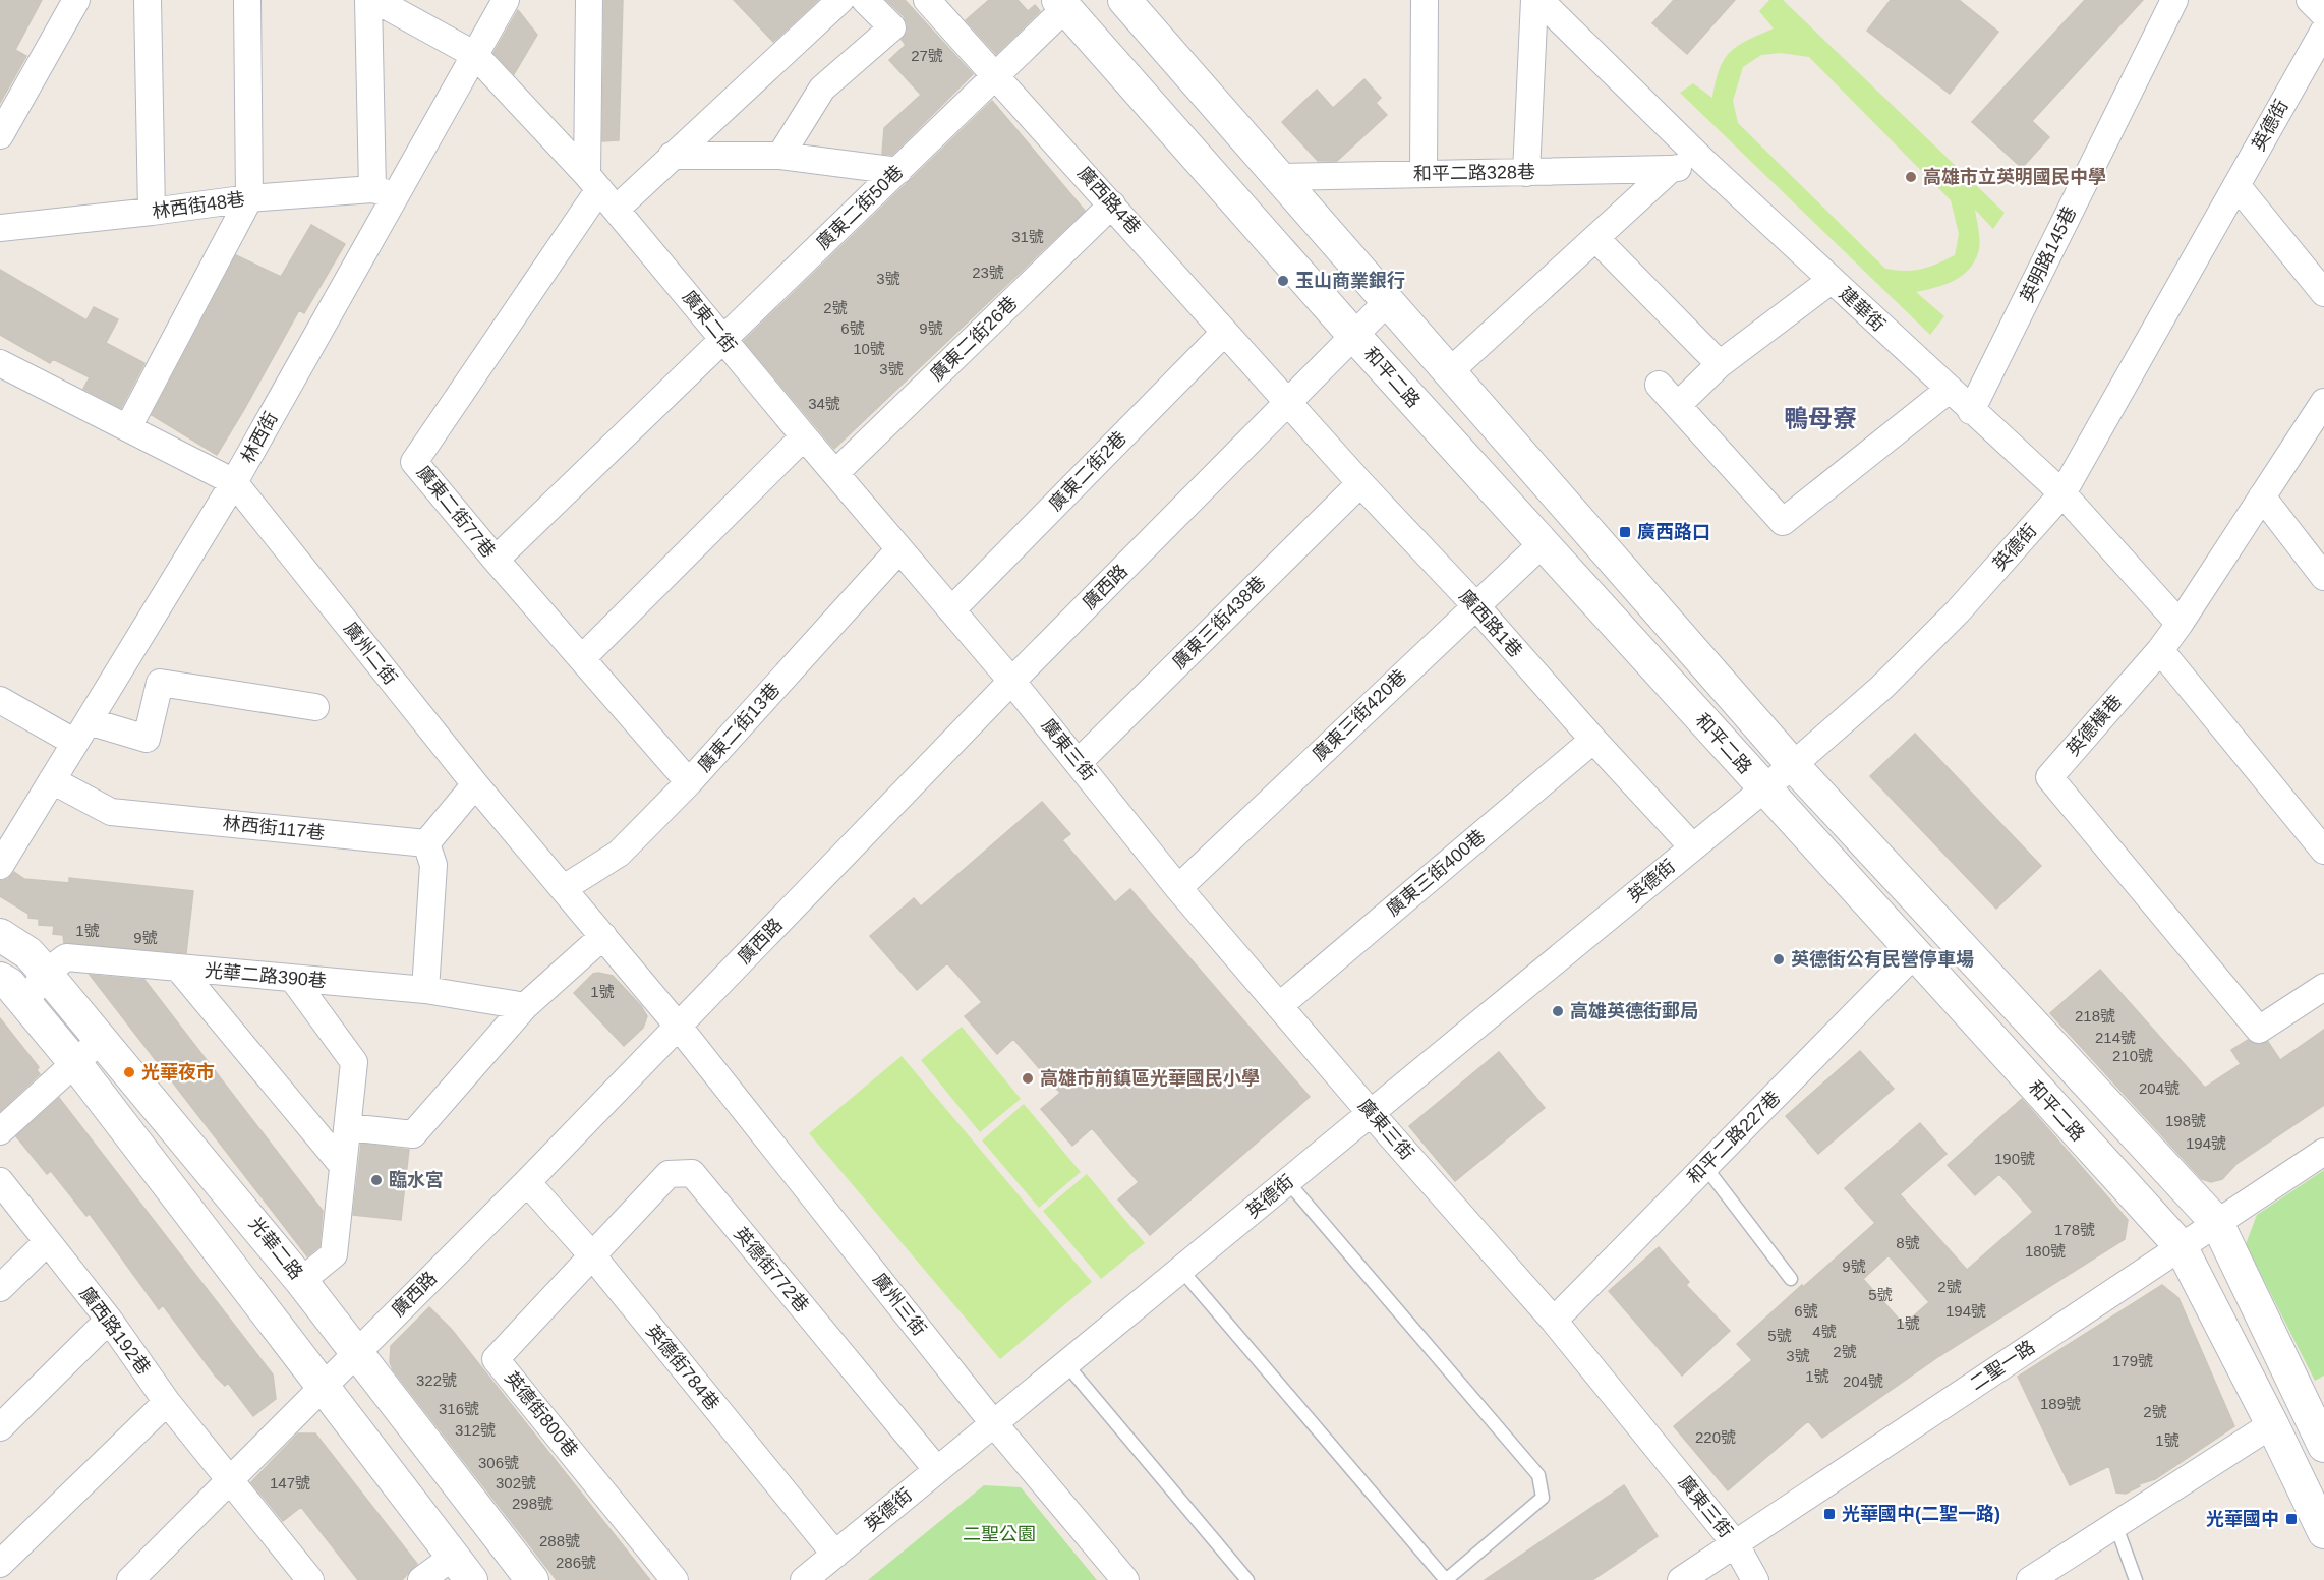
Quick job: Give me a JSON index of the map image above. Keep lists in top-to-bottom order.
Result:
{
  "streets": {
    "street": [
      "英德街",
      "和平二路328巷",
      "廣西路4巷",
      "林西街48巷",
      "廣東二街50巷",
      "英明路145巷",
      "建華街",
      "廣東二街",
      "廣東二街26巷",
      "和平二路",
      "林西街",
      "廣東二街2巷",
      "廣東二街77巷",
      "廣西路",
      "廣東三街438巷",
      "廣西路1巷",
      "廣州二街",
      "廣東三街420巷",
      "英德橫巷",
      "廣東二街13巷",
      "廣東三街",
      "林西街117巷",
      "廣東三街400巷",
      "光華二路390巷",
      "和平二路227巷",
      "光華二路",
      "英德街772巷",
      "廣州三街",
      "廣西路192巷",
      "二聖一路",
      "英德街784巷",
      "英德街800巷"
    ]
  },
  "crossings": [
    ["英德街", "建華街"],
    ["英德街", "和平二路"],
    ["英德街", "廣西路1巷"],
    ["英德街", "廣東三街"],
    ["英德街", "英德街772巷"],
    ["英德街", "廣州三街"],
    ["英德街", "英德街784巷"],
    ["和平二路328巷", "建華街"],
    ["和平二路328巷", "和平二路"],
    ["廣西路4巷", "廣東二街50巷"],
    ["廣西路4巷", "廣東二街26巷"],
    ["廣西路4巷", "廣東二街2巷"],
    ["廣西路4巷", "廣西路"],
    ["廣西路4巷", "廣西路1巷"],
    ["林西街48巷", "林西街"],
    ["廣東二街50巷", "廣東二街"],
    ["廣東二街50巷", "和平二路"],
    ["廣東二街50巷", "廣東二街77巷"],
    ["英明路145巷", "建華街"],
    ["建華街", "英德橫巷"],
    ["廣東二街", "廣東二街26巷"],
    ["廣東二街", "林西街"],
    ["廣東二街", "廣東二街2巷"],
    ["廣東二街", "廣東二街77巷"],
    ["廣東二街", "廣西路"],
    ["廣東二街", "廣東二街13巷"],
    ["廣東二街", "廣東三街"],
    ["和平二路", "廣西路"],
    ["和平二路", "廣東三街420巷"],
    ["和平二路", "和平二路227巷"],
    ["和平二路", "二聖一路"],
    ["林西街", "廣州二街"],
    ["林西街", "林西街117巷"],
    ["廣東二街77巷", "廣東二街13巷"],
    ["廣西路", "廣西路1巷"],
    ["廣西路", "廣州二街"],
    ["廣西路", "廣東三街"],
    ["廣西路", "光華二路"],
    ["廣西路", "廣州三街"],
    ["廣西路", "廣西路192巷"],
    ["廣西路", "英德街784巷"],
    ["廣東三街438巷", "廣西路1巷"],
    ["廣東三街438巷", "廣東三街"],
    ["廣西路1巷", "廣東三街420巷"],
    ["廣西路1巷", "廣東三街400巷"],
    ["廣州二街", "廣東二街13巷"],
    ["廣州二街", "廣州三街"],
    ["廣東三街420巷", "廣東三街"],
    ["廣東三街", "廣東三街400巷"],
    ["廣東三街", "和平二路227巷"],
    ["廣東三街", "二聖一路"],
    ["光華二路390巷", "光華二路"],
    ["英德街772巷", "英德街784巷"],
    ["英德街772巷", "英德街800巷"],
    ["英德街784巷", "英德街800巷"]
  ],
  "districts": ["鴨母寮"],
  "parks": ["二聖公園"],
  "places": {
    "other": [
      "高雄市立英明國民中學",
      "玉山商業銀行",
      "英德街公有民營停車場",
      "高雄英德街郵局",
      "光華夜市",
      "高雄市前鎮區光華國民小學",
      "臨水宮"
    ],
    "transit": ["廣西路口", "光華國中(二聖一路)", "光華國中"]
  },
  "house_numbers": [
    "27號",
    "31號",
    "23號",
    "3號",
    "2號",
    "6號",
    "9號",
    "10號",
    "3號",
    "34號",
    "1號",
    "9號",
    "1號",
    "218號",
    "214號",
    "210號",
    "204號",
    "198號",
    "194號",
    "190號",
    "178號",
    "8號",
    "180號",
    "9號",
    "2號",
    "5號",
    "6號",
    "194號",
    "1號",
    "4號",
    "5號",
    "2號",
    "3號",
    "179號",
    "1號",
    "322號",
    "204號",
    "189號",
    "316號",
    "2號",
    "312號",
    "220號",
    "1號",
    "306號",
    "147號",
    "302號",
    "298號",
    "288號",
    "286號"
  ]
}
